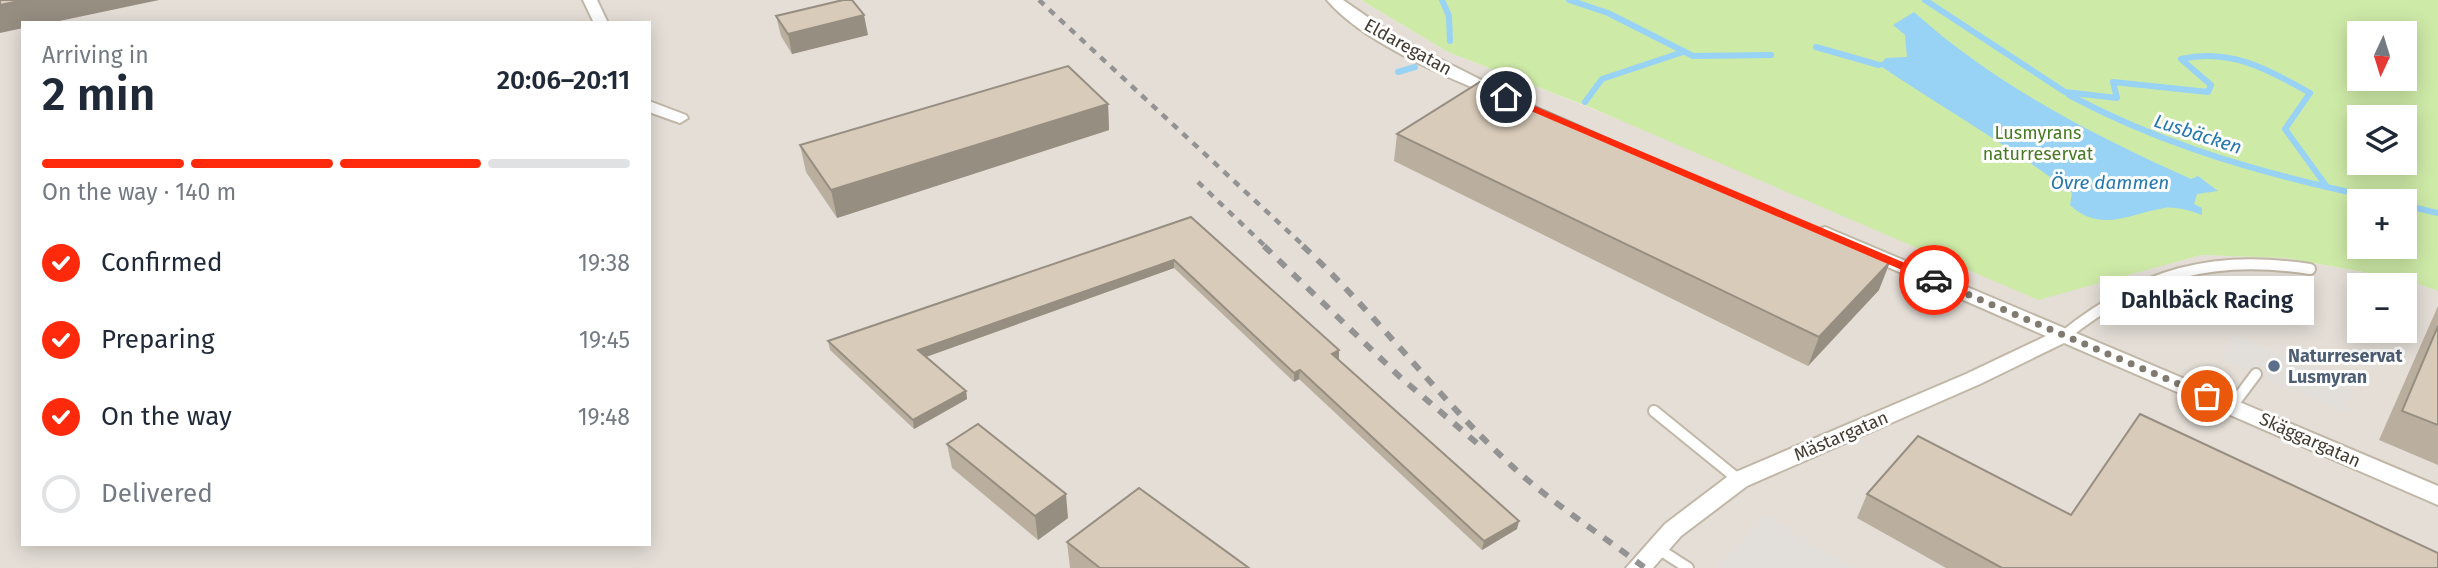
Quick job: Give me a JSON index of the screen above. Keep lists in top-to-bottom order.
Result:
{
  "streets": {
    "street": ["Eldaregatan", "Mästargatan", "Skäggargatan"]
  },
  "crossings": [
    ["Mästargatan", "Skäggargatan"]
  ],
  "water": ["Lusbäcken", "Övre dammen"],
  "parks": ["Lusmyrans naturreservat"],
  "places": ["Naturreservat Lusmyran", "Dahlbäck Racing"],
  "north": "bottom",
  "page": {
    "map_buttons": ["+", "−"],
    "heading": ["2 min", "Arriving in", "20:06–20:11"],
    "bar": "On the way · 140 m",
    "list": [
      ["Confirmed", "19:38"],
      ["Preparing", "19:45"],
      ["On the way", "19:48"],
      "Delivered"
    ],
    "bubble": "Dahlbäck Racing"
  }
}
